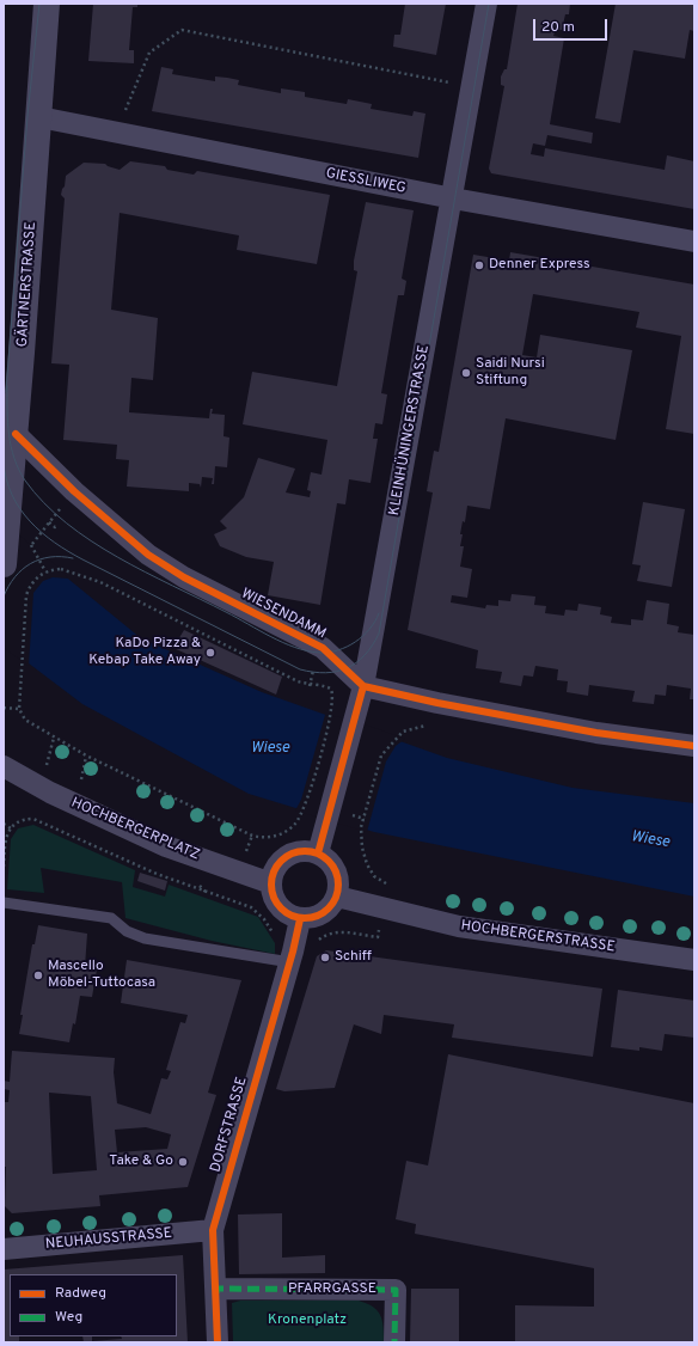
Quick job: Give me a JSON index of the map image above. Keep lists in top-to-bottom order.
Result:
{
  "streets": {
    "street": [
      "GIESSLIWEG",
      "GÄRTNERSTRASSE",
      "KLEINHÜNINGERSTRASSE",
      "WIESENDAMM",
      "HOCHBERGERPLATZ",
      "HOCHBERGERSTRASSE",
      "DORFSTRASSE",
      "NEUHAUSSTRASSE",
      "PFARRGASSE"
    ]
  },
  "crossings": [
    ["GIESSLIWEG", "GÄRTNERSTRASSE"],
    ["GIESSLIWEG", "KLEINHÜNINGERSTRASSE"],
    ["GÄRTNERSTRASSE", "WIESENDAMM"],
    ["KLEINHÜNINGERSTRASSE", "WIESENDAMM"],
    ["KLEINHÜNINGERSTRASSE", "HOCHBERGERPLATZ"],
    ["KLEINHÜNINGERSTRASSE", "HOCHBERGERSTRASSE"],
    ["KLEINHÜNINGERSTRASSE", "DORFSTRASSE"],
    ["HOCHBERGERPLATZ", "HOCHBERGERSTRASSE"],
    ["HOCHBERGERPLATZ", "DORFSTRASSE"],
    ["HOCHBERGERSTRASSE", "DORFSTRASSE"],
    ["DORFSTRASSE", "NEUHAUSSTRASSE"],
    ["DORFSTRASSE", "PFARRGASSE"]
  ],
  "water": ["Wiese"],
  "parks": ["Kronenplatz"],
  "places": [
    "Denner Express",
    "Saidi Nursi Stiftung",
    "KaDo Pizza & Kebap Take Away",
    "Schiff",
    "Mascello Möbel-Tuttocasa",
    "Take & Go"
  ],
  "legend": ["Radweg", "Weg"],
  "scale_bar": "20 m"
}
